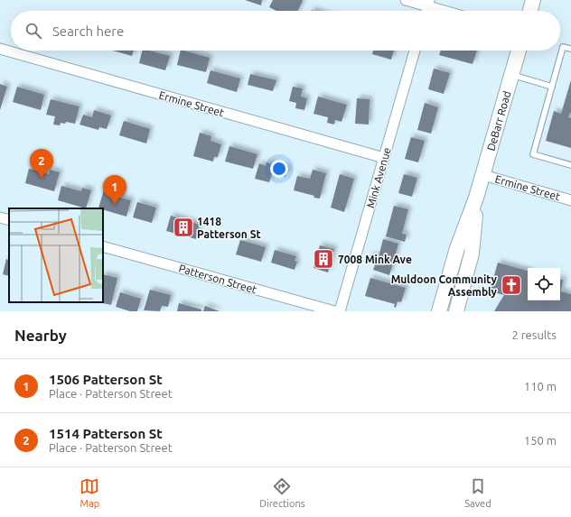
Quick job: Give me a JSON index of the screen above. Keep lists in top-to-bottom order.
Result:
{
  "streets": {
    "main road": ["DeBarr Road"],
    "street": ["Ermine Street", "Mink Avenue", "Patterson Street"]
  },
  "crossings": [
    ["Ermine Street", "DeBarr Road"],
    ["Ermine Street", "Mink Avenue"]
  ],
  "places": {
    "building": ["1418 Patterson St", "7008 Mink Ave"],
    "church": ["Muldoon Community Assembly"]
  },
  "page": {
    "search": "Search here",
    "pins": ["2", "1"],
    "heading": ["Nearby", "2 results"],
    "list": [
      {
        "mark": "1",
        "name": "1506 Patterson St",
        "note": "Place · Patterson Street",
        "value": "110 m"
      },
      {
        "mark": "2",
        "name": "1514 Patterson St",
        "note": "Place · Patterson Street",
        "value": "150 m"
      }
    ],
    "nav": ["Map", "Directions", "Saved"]
  }
}
